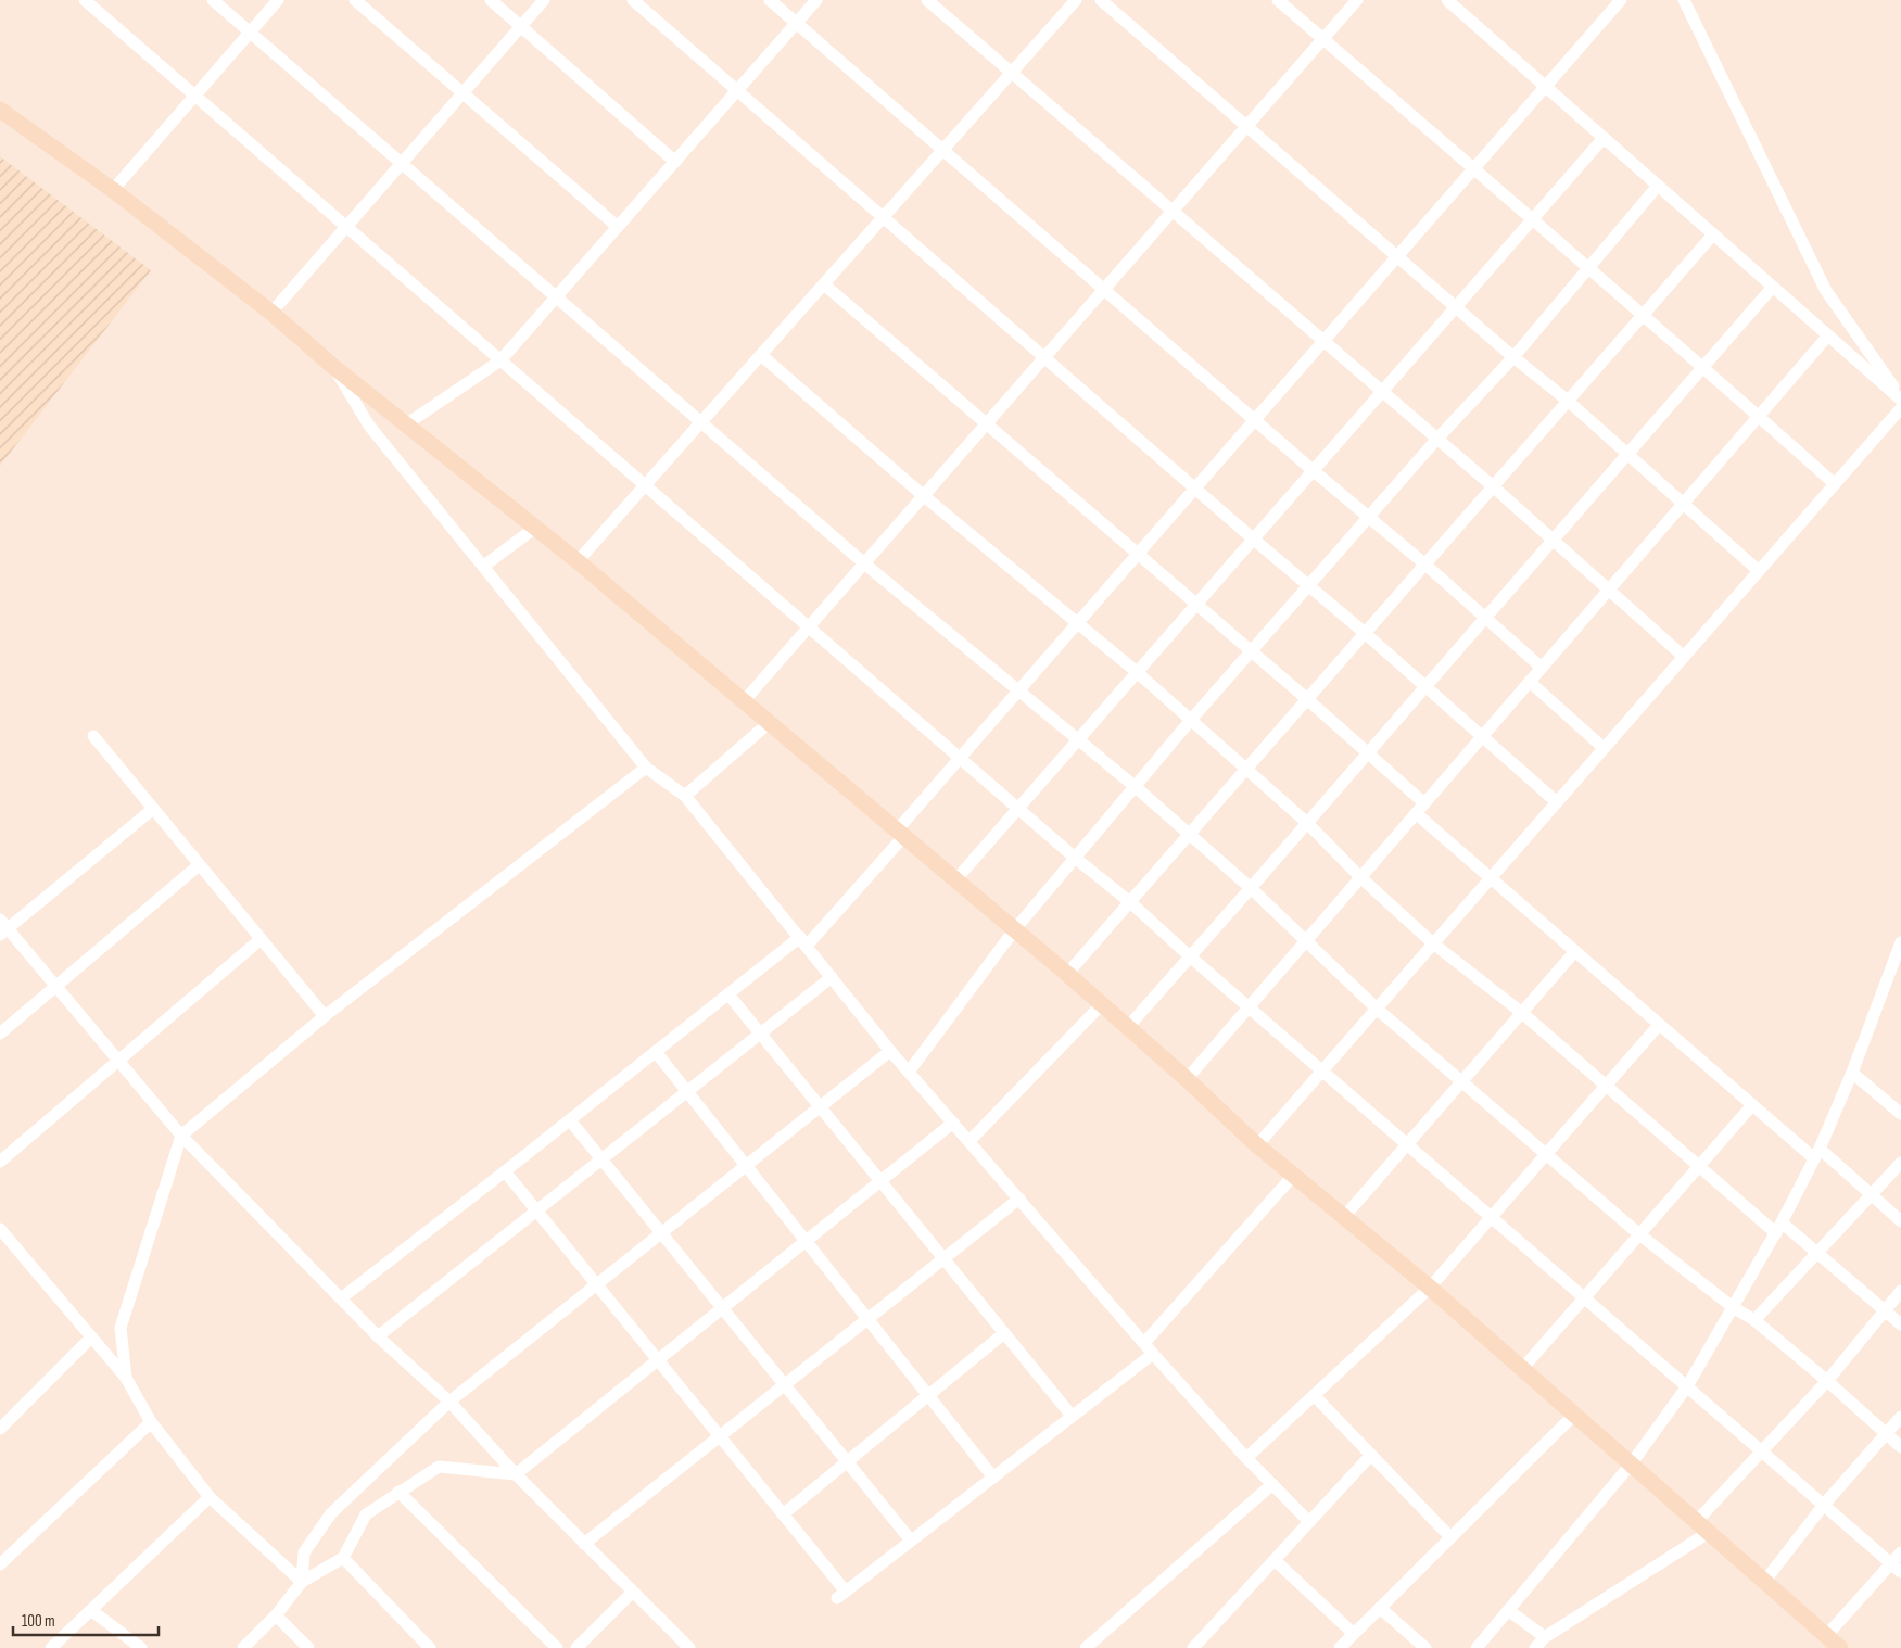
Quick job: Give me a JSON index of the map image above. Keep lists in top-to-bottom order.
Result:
{
  "scale_bar": "100 m"
}
